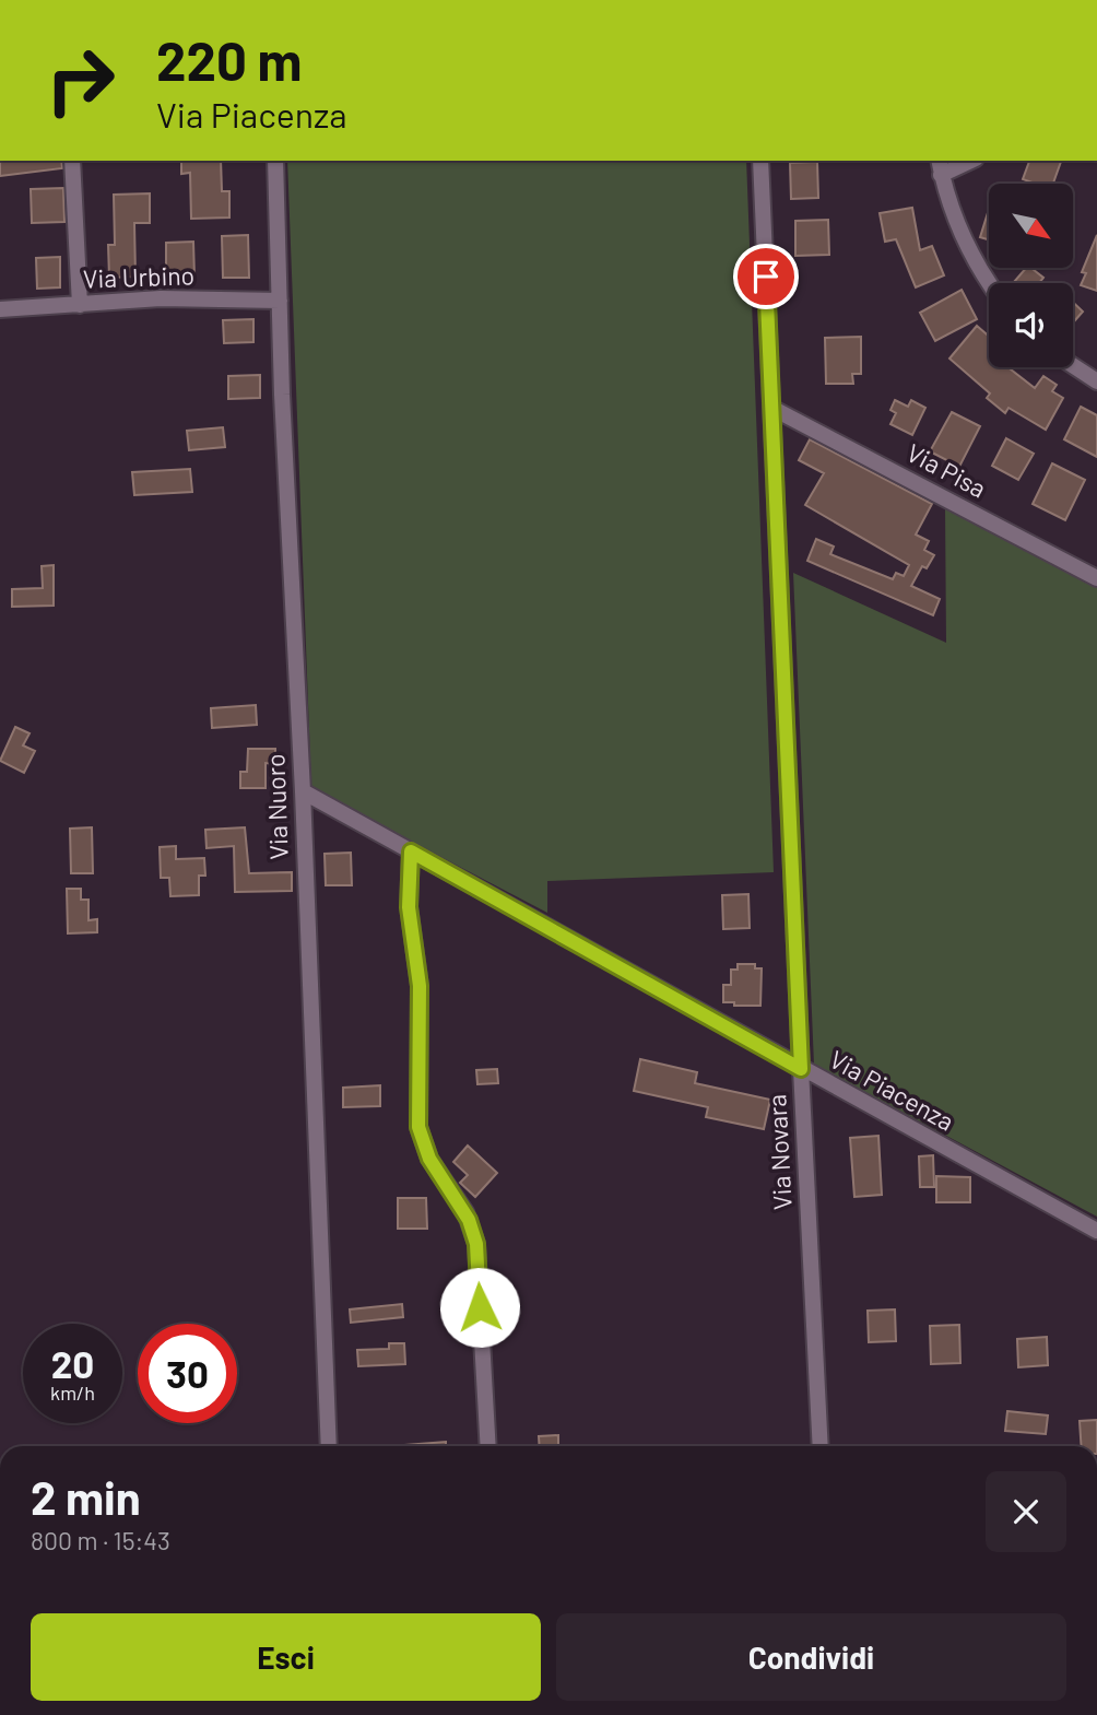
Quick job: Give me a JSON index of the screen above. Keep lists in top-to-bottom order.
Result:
{
  "streets": {
    "street": [
      "Via Urbino",
      "Via Pisa",
      "Via Nuoro",
      "Via Piacenza",
      "Via Novara"
    ]
  },
  "crossings": [
    ["Via Urbino", "Via Nuoro"],
    ["Via Pisa", "Via Novara"],
    ["Via Nuoro", "Via Piacenza"],
    ["Via Piacenza", "Via Novara"]
  ],
  "north": "bottom right",
  "page": {
    "turn": ["220 m", "Via Piacenza"],
    "speed": "20 km/h",
    "limit": "30",
    "heading": ["2 min", "800 m · 15:43"],
    "buttons": ["Esci", "Condividi"]
  }
}
